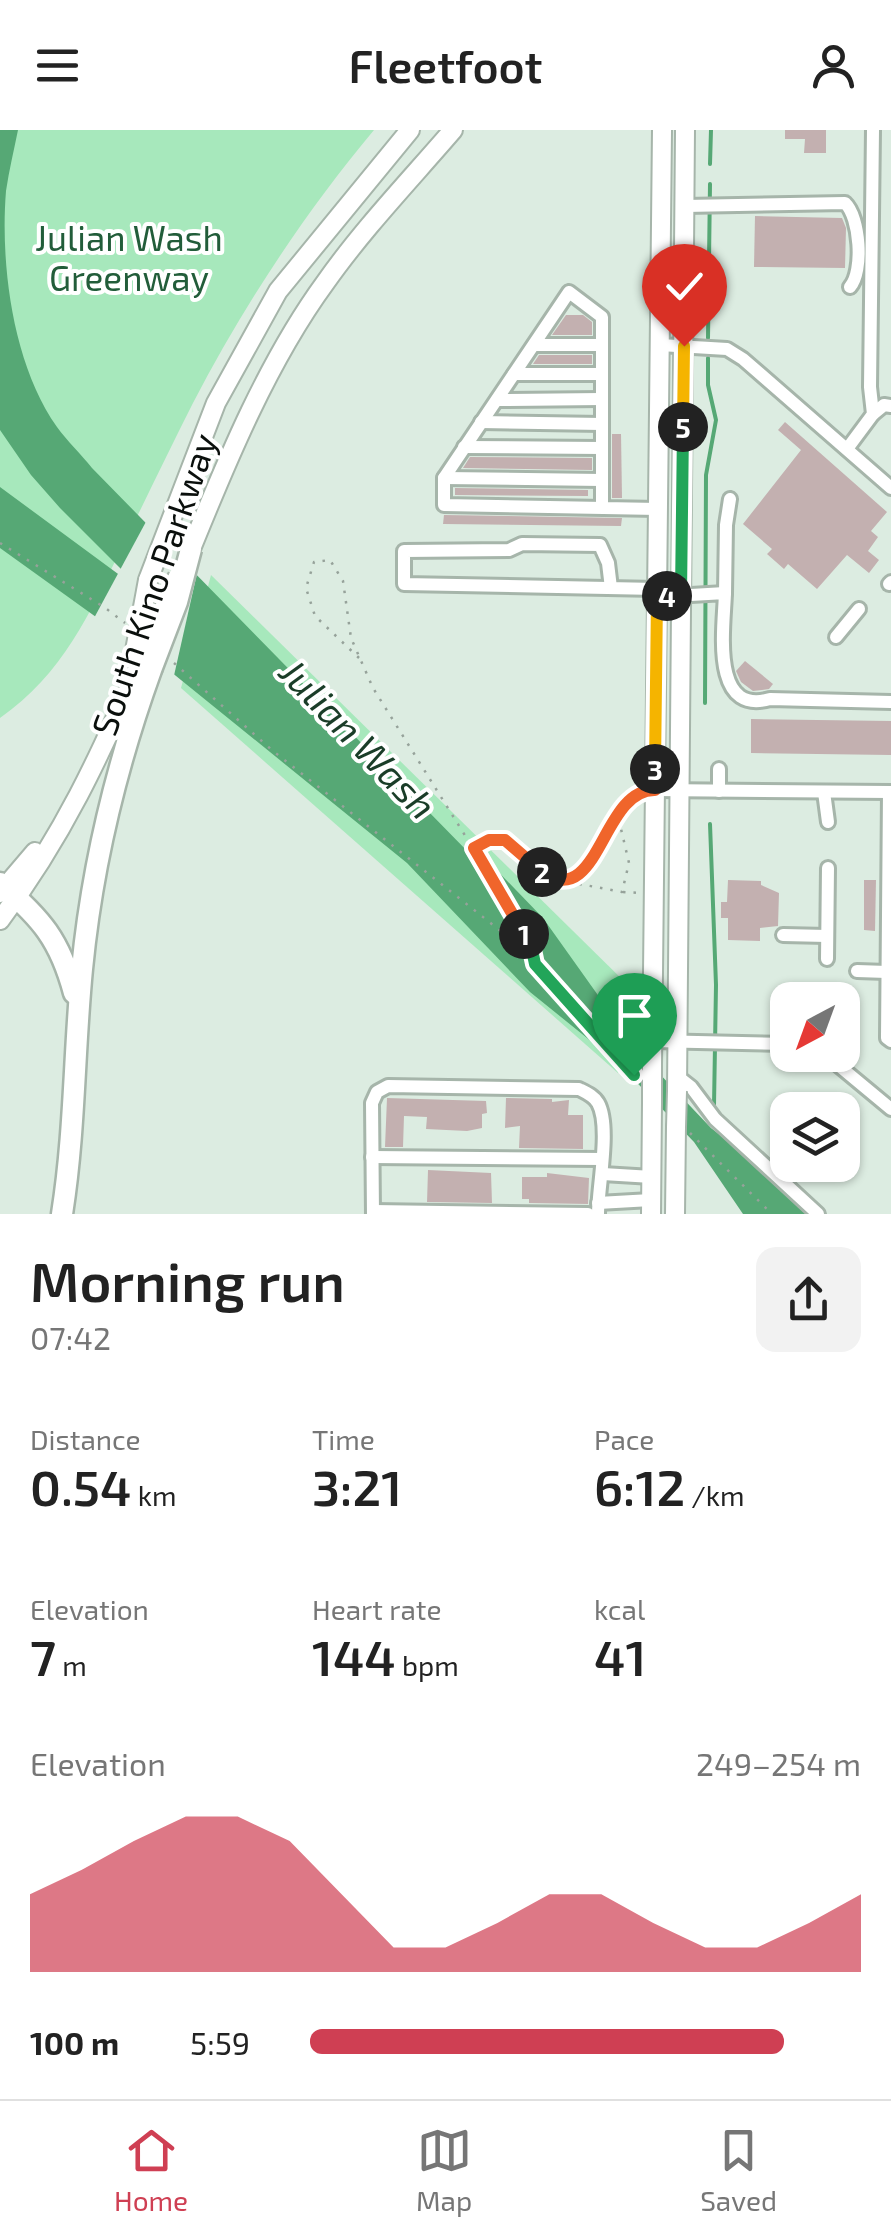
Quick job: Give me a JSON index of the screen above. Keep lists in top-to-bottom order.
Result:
{
  "streets": {
    "main road": ["South Kino Parkway"]
  },
  "water": ["Julian Wash"],
  "parks": ["Julian Wash Greenway"],
  "north": "bottom left",
  "page": {
    "header": "Fleetfoot",
    "pins": [
      "5",
      "4",
      "3",
      "2",
      "1"
    ],
    "heading": ["Morning run", "07:42"],
    "stats": [
      ["Distance", "0.54 km"],
      ["Time", "3:21"],
      ["Pace", "6:12 /km"],
      ["Elevation", "7 m"],
      ["Heart rate", "144 bpm"],
      ["kcal", "41"]
    ],
    "chart": ["Elevation", "249–254 m"],
    "list": [
      {
        "name": "100 m",
        "note": "5:59"
      }
    ],
    "tabs": ["Home", "Map", "Saved"]
  }
}
